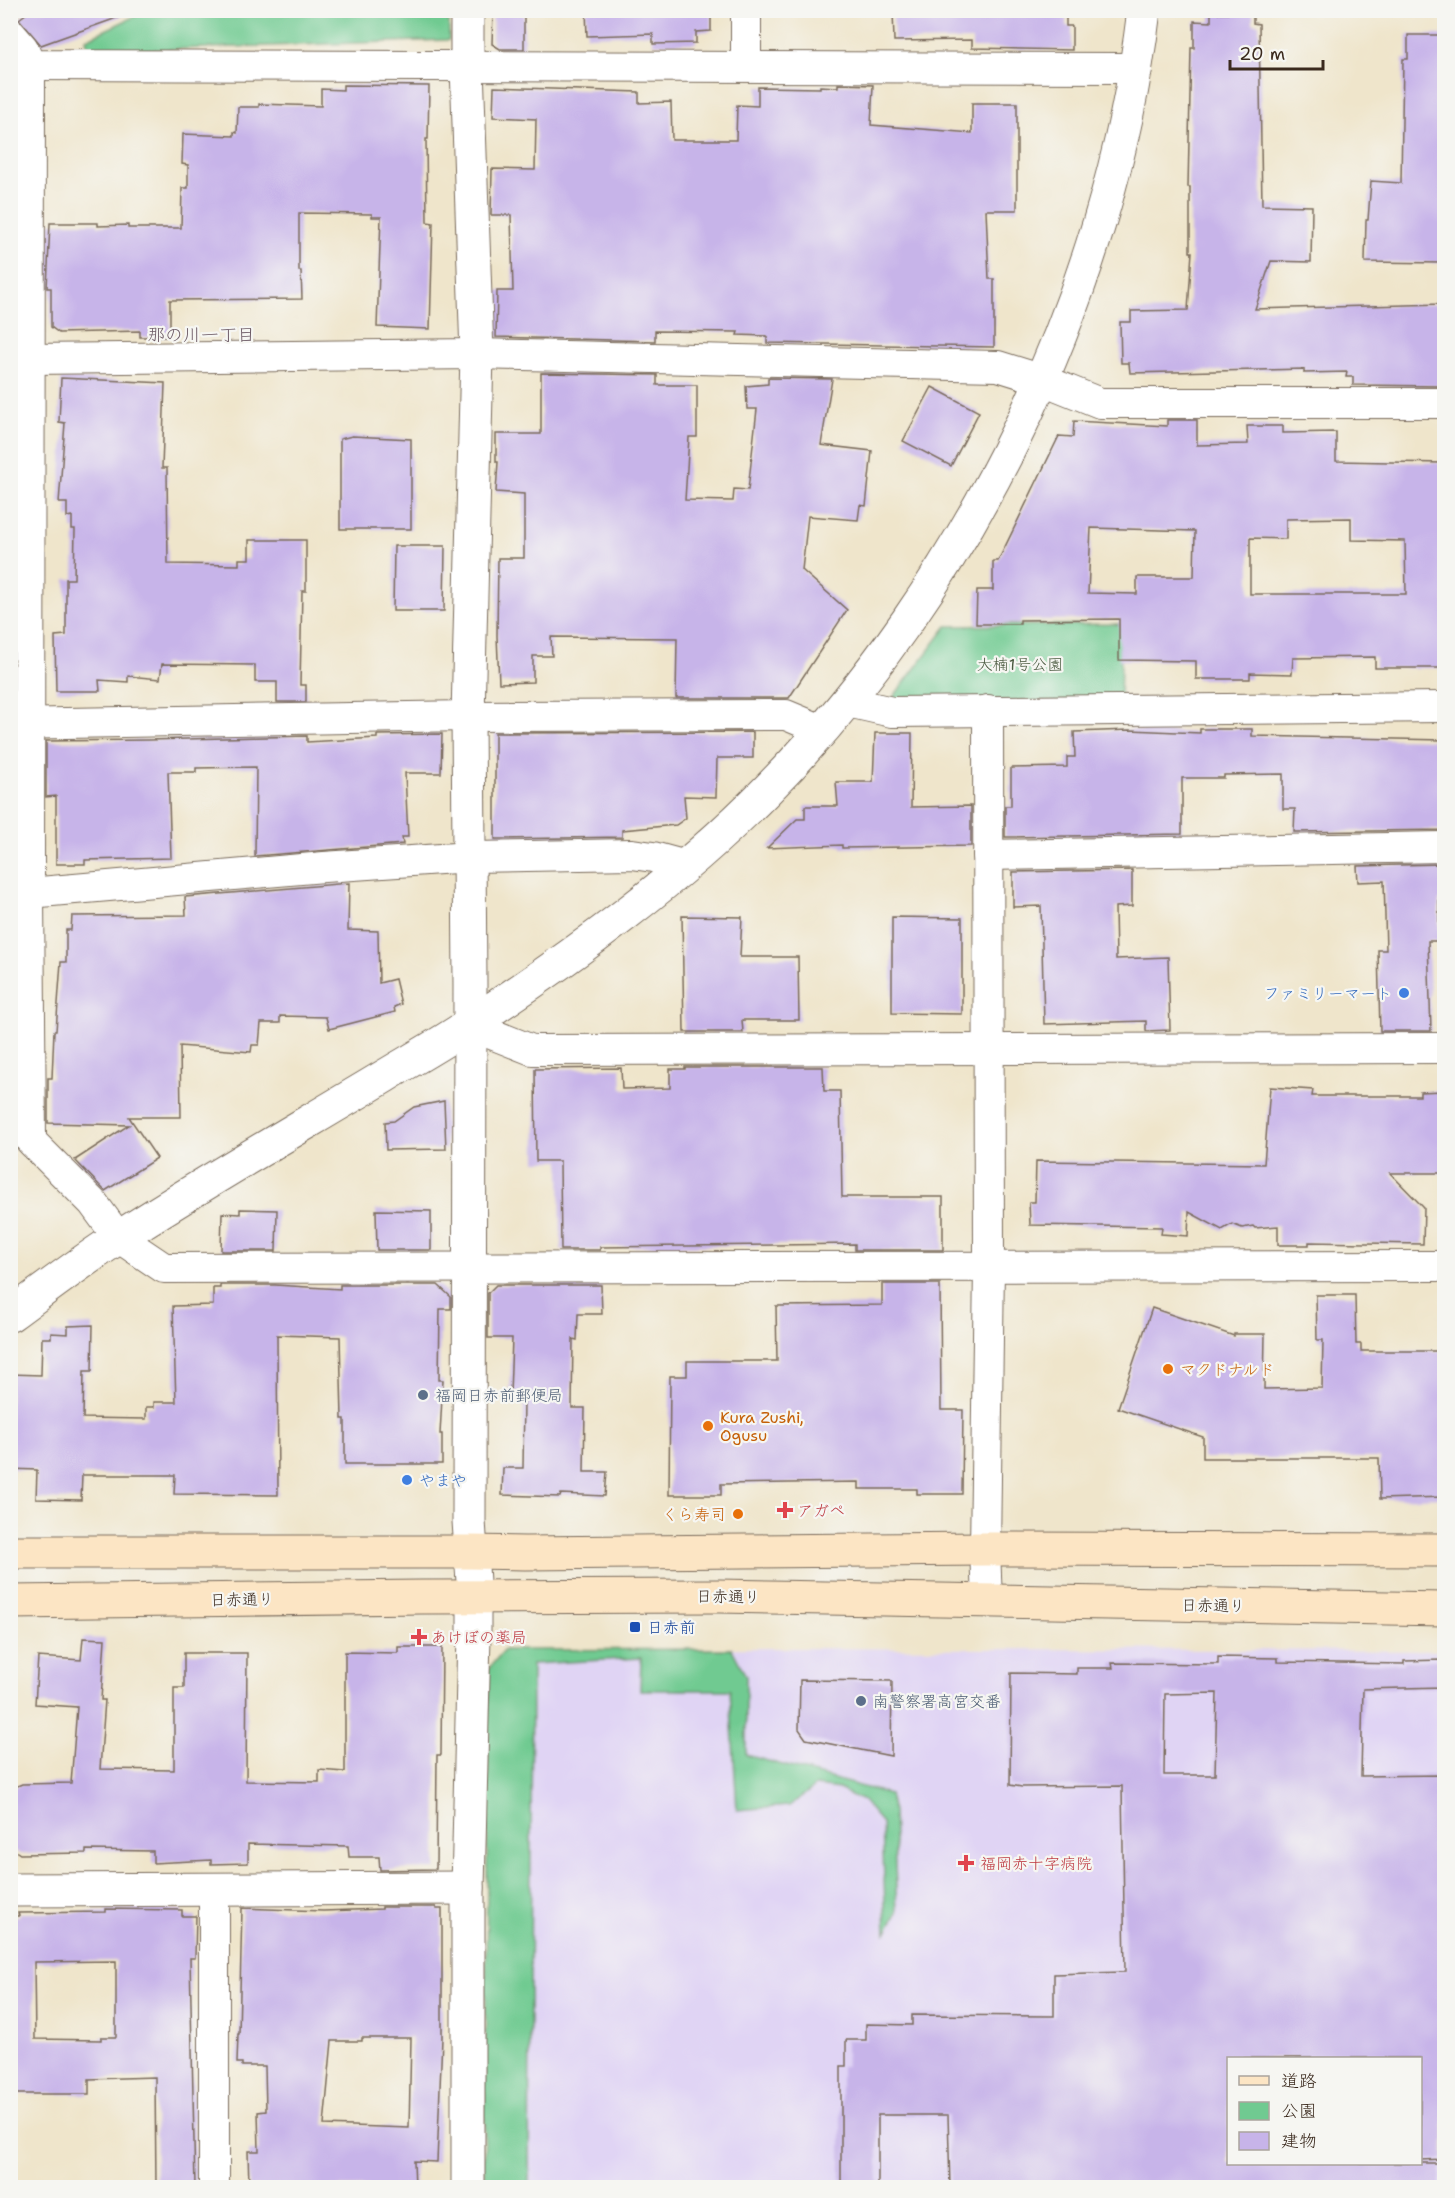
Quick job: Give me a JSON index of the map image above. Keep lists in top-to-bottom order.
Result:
{
  "streets": {
    "main road": ["日赤通り"]
  },
  "districts": ["那の川一丁目"],
  "parks": ["大楠1号公園"],
  "places": {
    "other": [
      "ファミリーマート",
      "マクドナルド",
      "福岡日赤前郵便局",
      "Kura Zushi, Ogusu",
      "やまや",
      "くら寿司",
      "南警察署高宮交番"
    ],
    "health": ["アガペ", "あけぼの薬局", "福岡赤十字病院"],
    "transit": ["日赤前"]
  },
  "legend": ["道路", "公園", "建物"],
  "scale_bar": "20 m"
}
